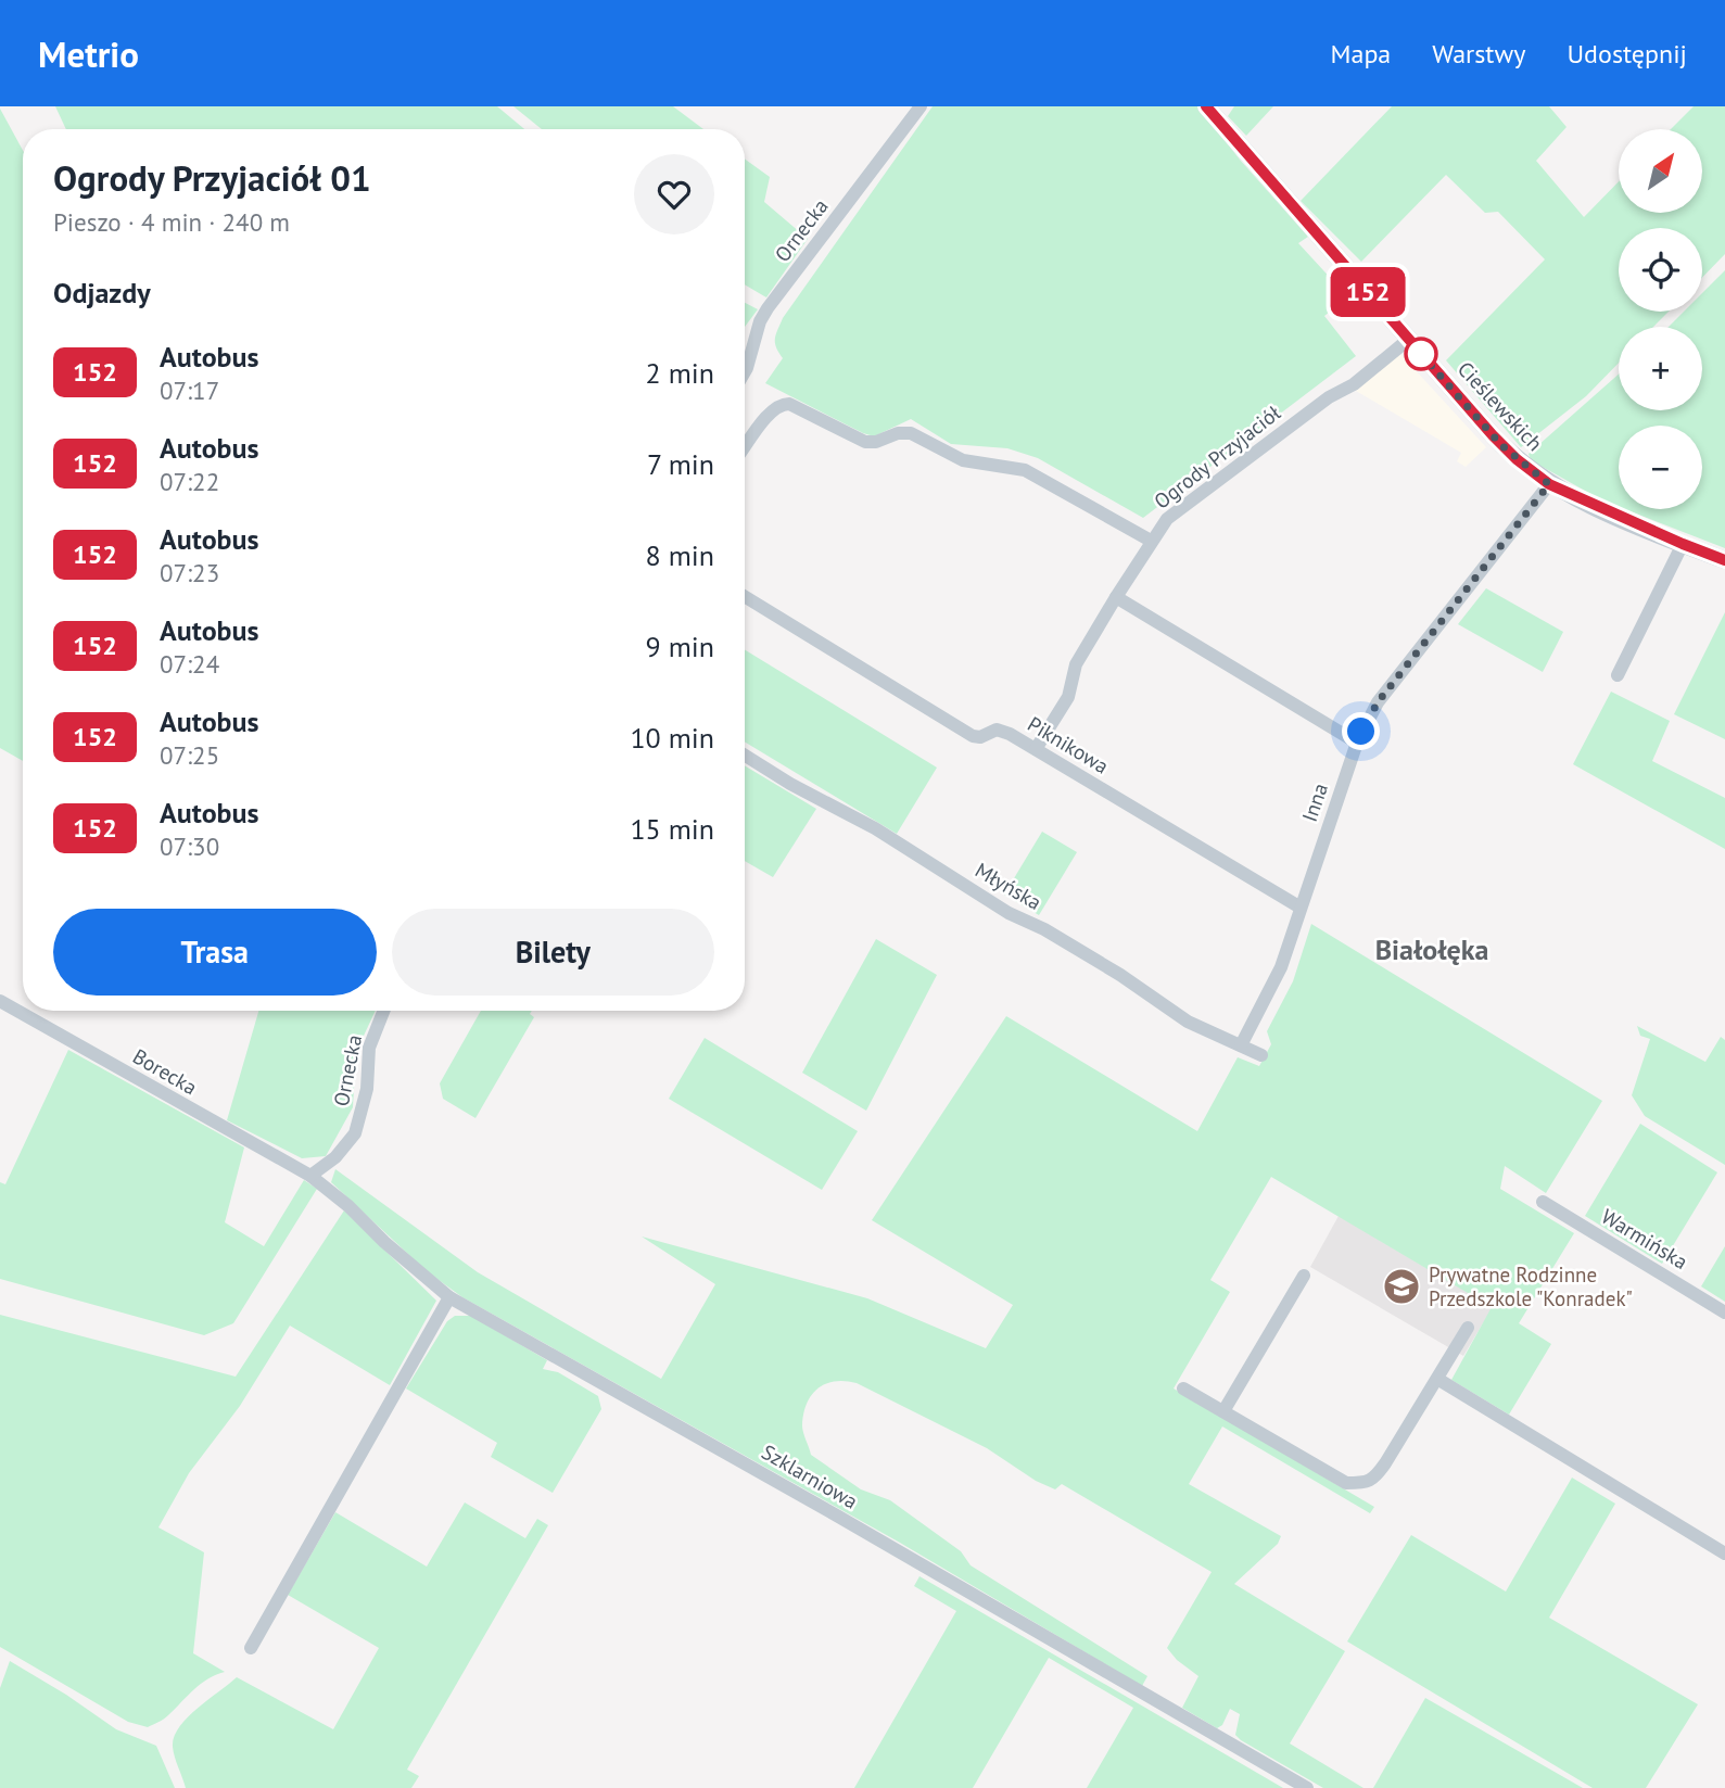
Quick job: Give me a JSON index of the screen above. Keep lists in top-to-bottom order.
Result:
{
  "streets": {
    "street": [
      "Ornecka",
      "Cieślewskich",
      "Ogrody Przyjaciół",
      "Piknikowa",
      "Inna",
      "Młyńska",
      "Borecka",
      "Warmińska",
      "Szklarniowa"
    ]
  },
  "crossings": [
    ["Ornecka", "Borecka"],
    ["Ornecka", "Szklarniowa"],
    ["Cieślewskich", "Ogrody Przyjaciół"],
    ["Cieślewskich", "Inna"],
    ["Ogrody Przyjaciół", "Piknikowa"],
    ["Piknikowa", "Inna"],
    ["Inna", "Młyńska"],
    ["Borecka", "Szklarniowa"]
  ],
  "districts": ["Białołęka"],
  "places": {
    "school or university": ["Prywatne Rodzinne Przedszkole \"Konradek\""]
  },
  "lines": ["bus line 152"],
  "north": "top right",
  "page": {
    "header": "Metrio",
    "nav": ["Mapa", "Warstwy", "Udostępnij"],
    "on_map": "152",
    "map_buttons": ["+", "−"],
    "heading": [
      ["Ogrody Przyjaciół 01", "Pieszo · 4 min · 240 m"],
      "Odjazdy"
    ],
    "list": [
      {
        "mark": "152",
        "name": "Autobus",
        "note": "07:17",
        "value": "2 min"
      },
      {
        "mark": "152",
        "name": "Autobus",
        "note": "07:22",
        "value": "7 min"
      },
      {
        "mark": "152",
        "name": "Autobus",
        "note": "07:23",
        "value": "8 min"
      },
      {
        "mark": "152",
        "name": "Autobus",
        "note": "07:24",
        "value": "9 min"
      },
      {
        "mark": "152",
        "name": "Autobus",
        "note": "07:25",
        "value": "10 min"
      },
      {
        "mark": "152",
        "name": "Autobus",
        "note": "07:30",
        "value": "15 min"
      }
    ],
    "buttons": ["Trasa", "Bilety"]
  }
}
